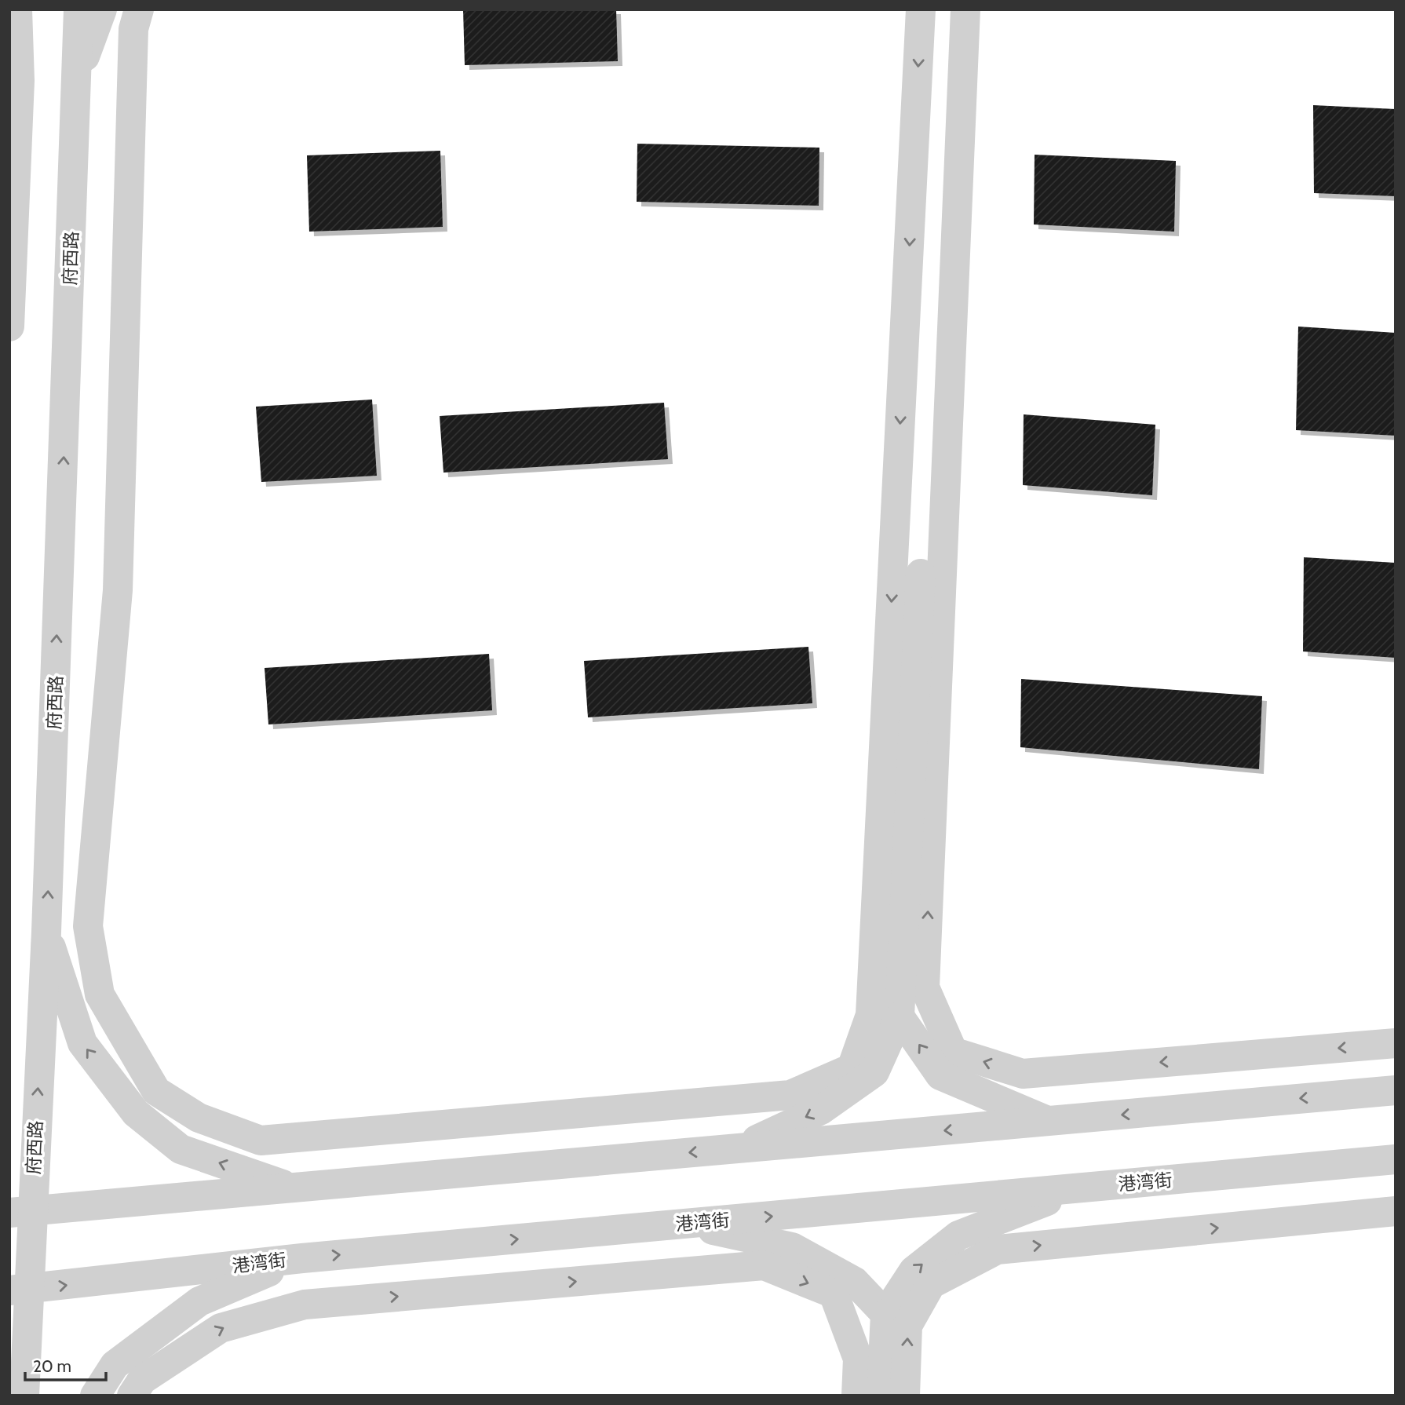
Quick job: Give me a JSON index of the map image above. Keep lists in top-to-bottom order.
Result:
{
  "streets": {
    "street": ["府西路", "港湾街"]
  },
  "crossings": [
    ["府西路", "港湾街"]
  ],
  "one_way": ["府西路"],
  "scale_bar": "20 m"
}
